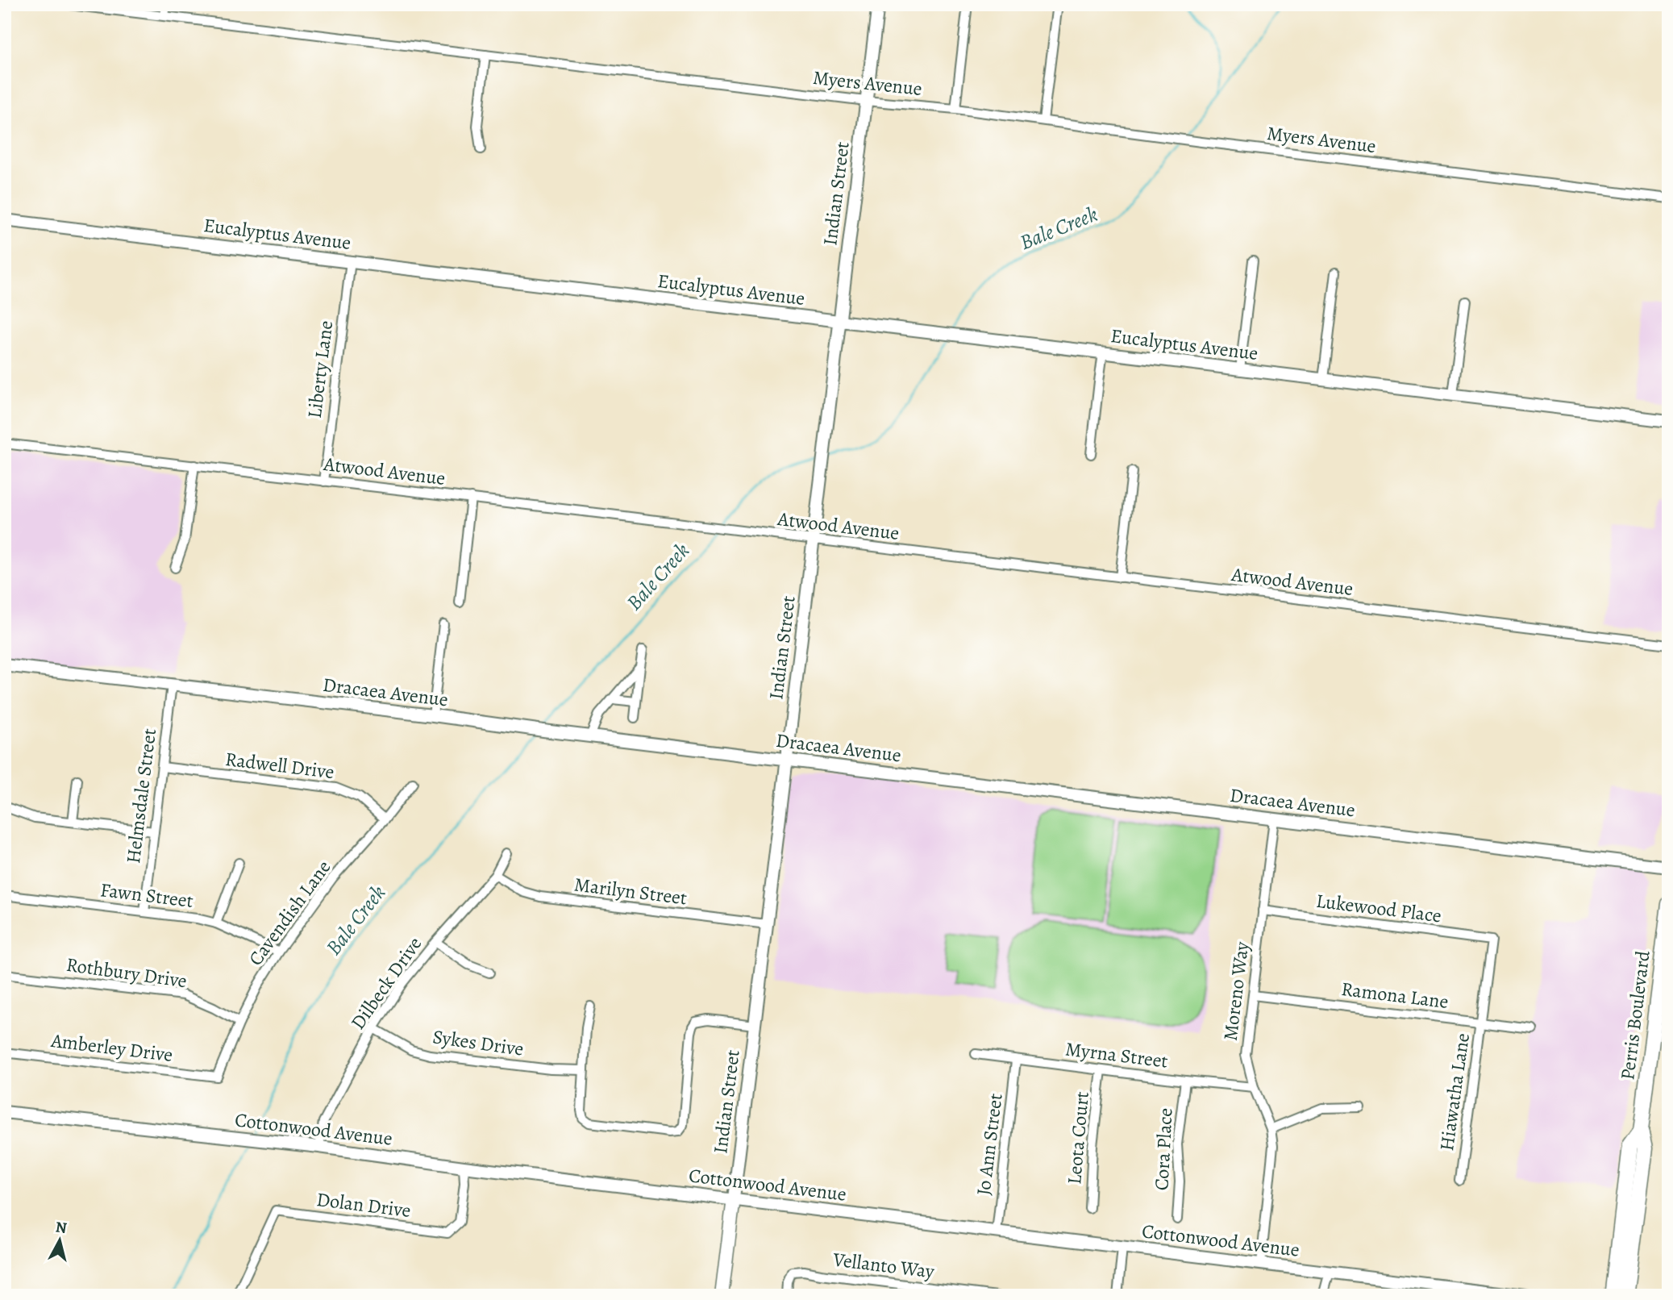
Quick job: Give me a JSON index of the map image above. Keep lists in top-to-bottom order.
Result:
{
  "streets": {
    "main road": ["Indian Street", "Perris Boulevard"],
    "street": [
      "Myers Avenue",
      "Eucalyptus Avenue",
      "Liberty Lane",
      "Atwood Avenue",
      "Dracaea Avenue",
      "Radwell Drive",
      "Helmsdale Street",
      "Marilyn Street",
      "Fawn Street",
      "Lukewood Place",
      "Cavendish Lane",
      "Rothbury Drive",
      "Dilbeck Drive",
      "Moreno Way",
      "Ramona Lane",
      "Sykes Drive",
      "Amberley Drive",
      "Myrna Street",
      "Hiawatha Lane",
      "Cottonwood Avenue",
      "Leota Court",
      "Jo Ann Street",
      "Cora Place",
      "Dolan Drive",
      "Vellanto Way"
    ]
  },
  "crossings": [
    ["Myers Avenue", "Indian Street"],
    ["Indian Street", "Eucalyptus Avenue"],
    ["Indian Street", "Atwood Avenue"],
    ["Indian Street", "Dracaea Avenue"],
    ["Indian Street", "Marilyn Street"],
    ["Indian Street", "Cottonwood Avenue"],
    ["Eucalyptus Avenue", "Liberty Lane"],
    ["Liberty Lane", "Atwood Avenue"],
    ["Dracaea Avenue", "Helmsdale Street"],
    ["Dracaea Avenue", "Moreno Way"],
    ["Radwell Drive", "Helmsdale Street"],
    ["Radwell Drive", "Cavendish Lane"],
    ["Helmsdale Street", "Fawn Street"],
    ["Marilyn Street", "Dilbeck Drive"],
    ["Fawn Street", "Cavendish Lane"],
    ["Lukewood Place", "Moreno Way"],
    ["Lukewood Place", "Hiawatha Lane"],
    ["Cavendish Lane", "Rothbury Drive"],
    ["Cavendish Lane", "Amberley Drive"],
    ["Dilbeck Drive", "Sykes Drive"],
    ["Dilbeck Drive", "Cottonwood Avenue"],
    ["Moreno Way", "Ramona Lane"],
    ["Moreno Way", "Myrna Street"],
    ["Moreno Way", "Cottonwood Avenue"],
    ["Ramona Lane", "Hiawatha Lane"],
    ["Myrna Street", "Leota Court"],
    ["Myrna Street", "Jo Ann Street"],
    ["Myrna Street", "Cora Place"],
    ["Cottonwood Avenue", "Jo Ann Street"],
    ["Cottonwood Avenue", "Dolan Drive"]
  ],
  "water": ["Bale Creek"],
  "north": "top"
}
